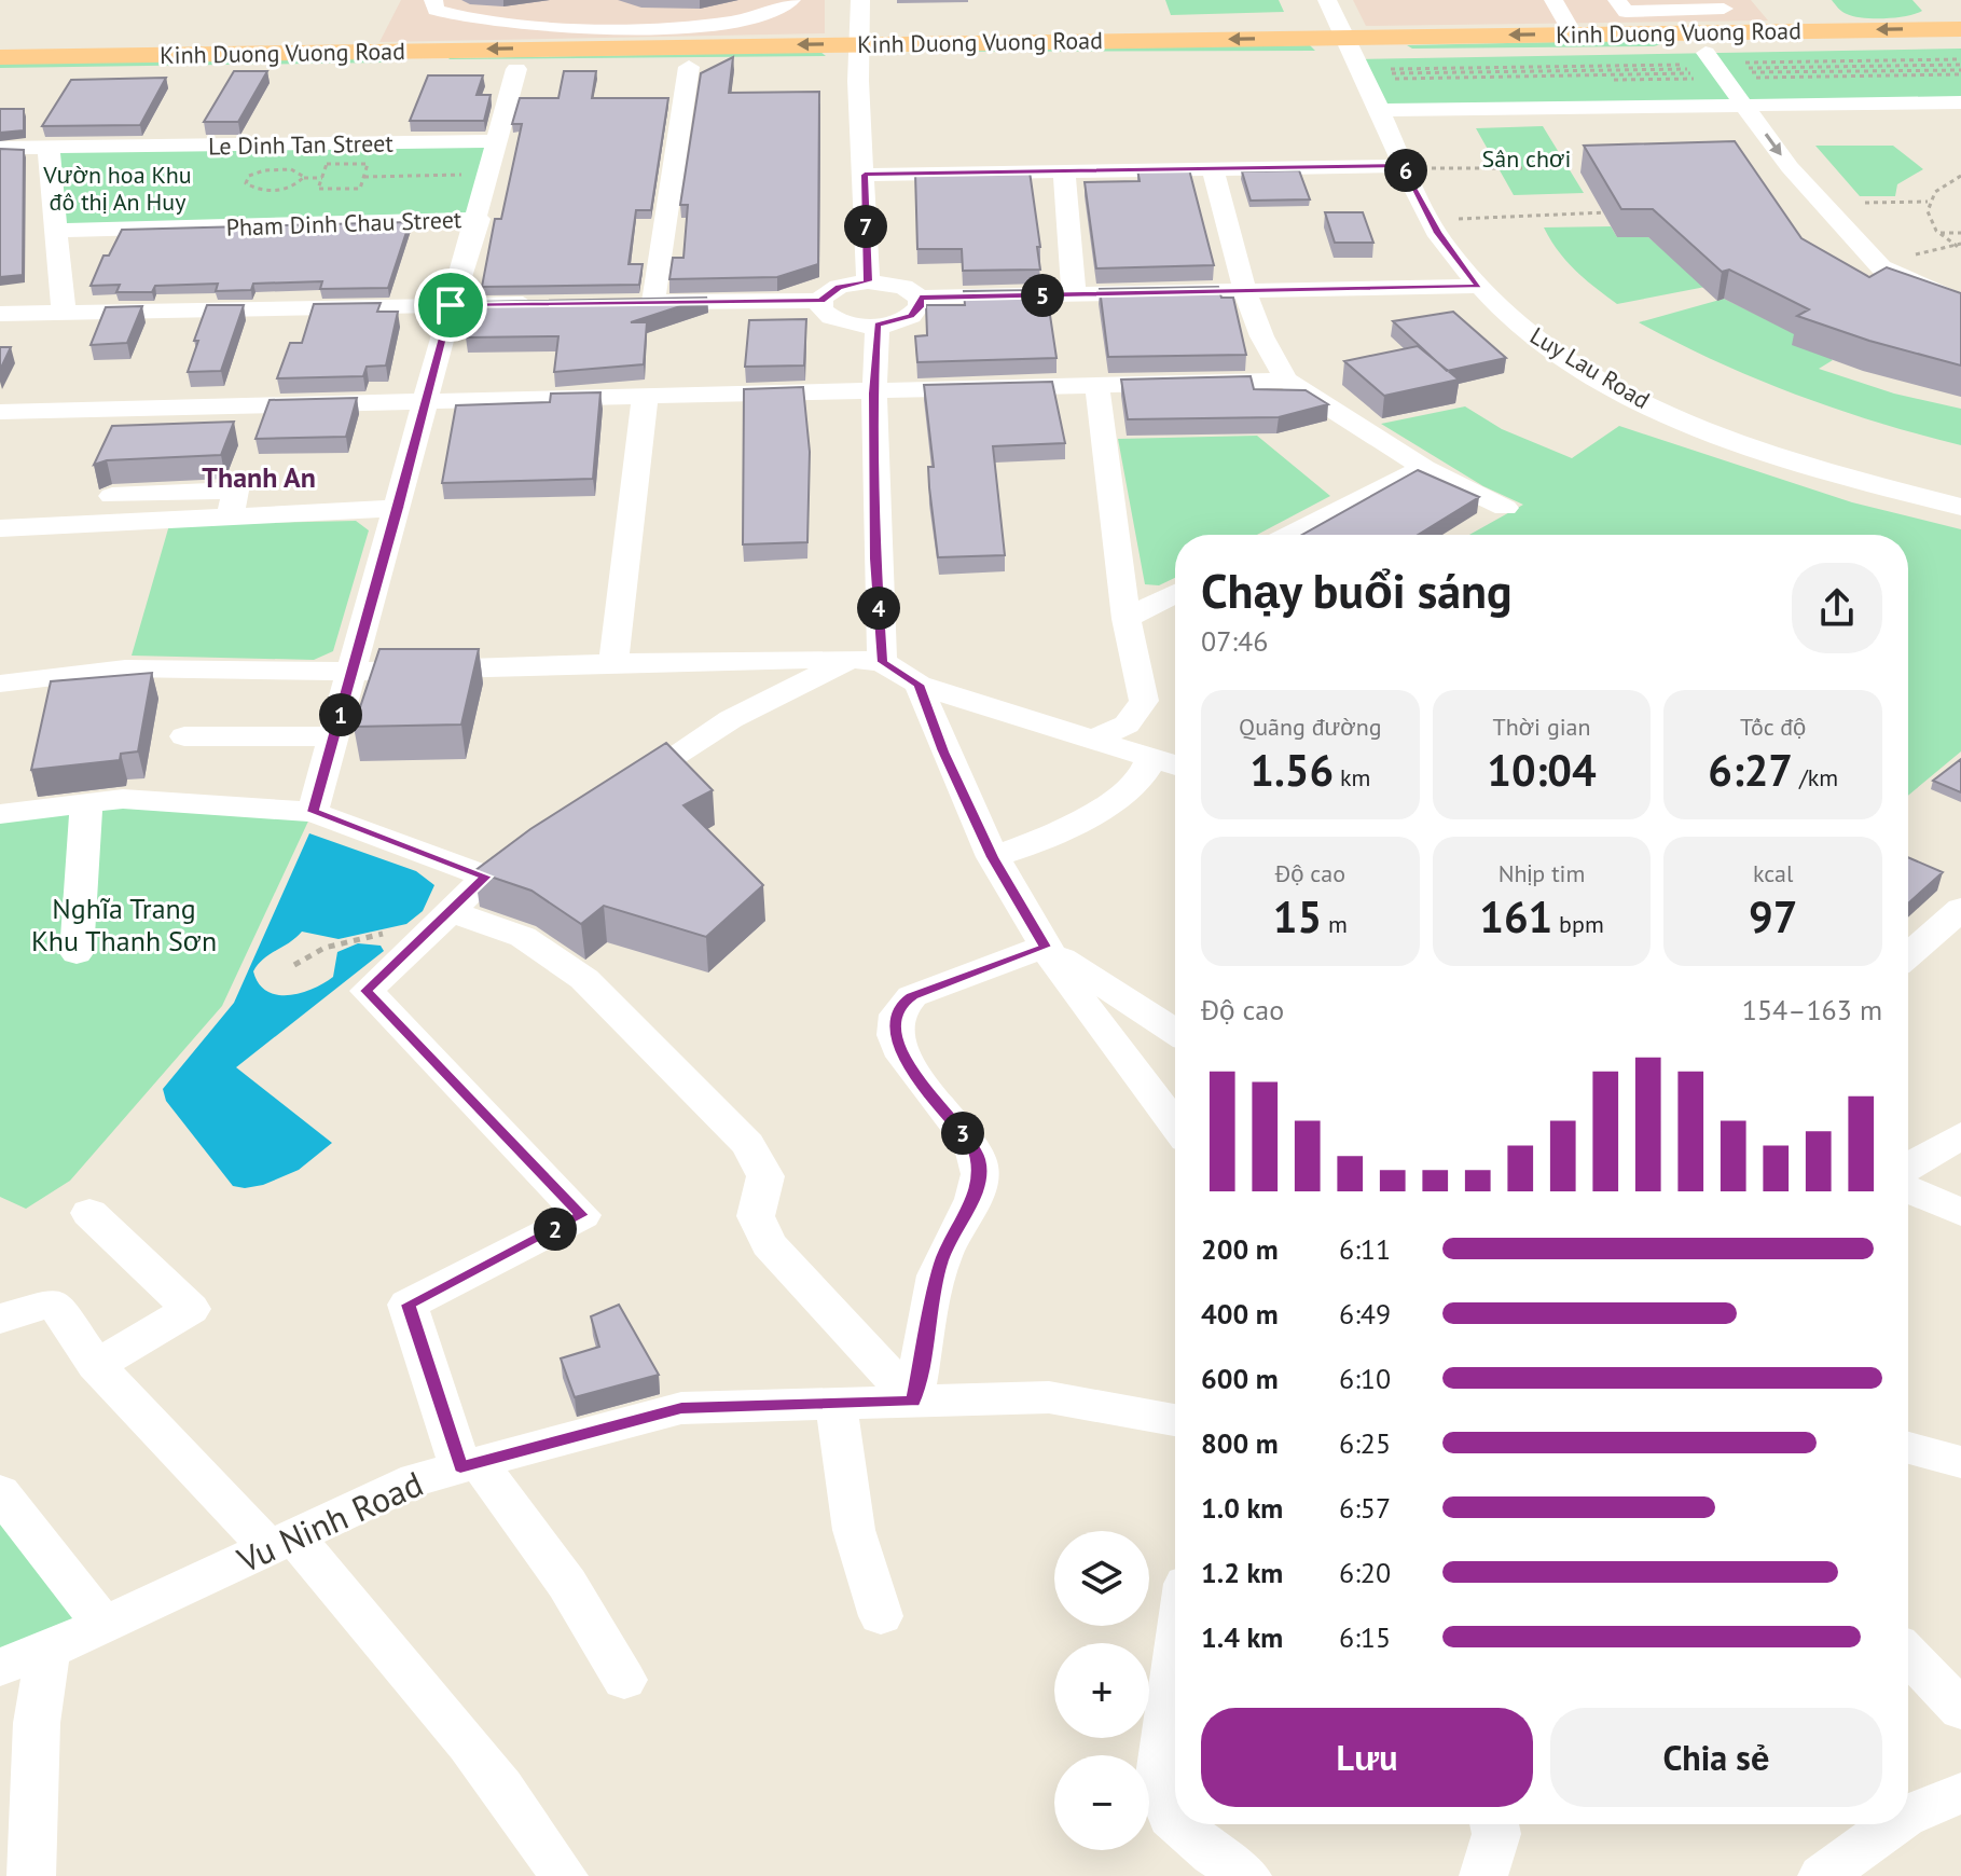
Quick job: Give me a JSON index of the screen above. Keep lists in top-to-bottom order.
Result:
{
  "streets": {
    "main road": ["Kinh Duong Vuong Road"],
    "street": [
      "Le Dinh Tan Street",
      "Pham Dinh Chau Street",
      "Luy Lau Road",
      "Vu Ninh Road"
    ]
  },
  "crossings": [
    ["Kinh Duong Vuong Road", "Luy Lau Road"]
  ],
  "districts": ["Thanh An"],
  "parks": ["Sân chơi", "Vườn hoa Khu đô thị An Huy", "Nghĩa Trang Khu Thanh Sơn"],
  "page": {
    "pins": [
      "6",
      "7",
      "5",
      "4",
      "1",
      "3",
      "2"
    ],
    "heading": ["Chạy buổi sáng", "07:46"],
    "stats": [
      ["Quãng đường", "1.56 km"],
      ["Thời gian", "10:04"],
      ["Tốc độ", "6:27 /km"],
      ["Độ cao", "15 m"],
      ["Nhịp tim", "161 bpm"],
      ["kcal", "97"]
    ],
    "chart": ["Độ cao", "154–163 m"],
    "list": [
      {
        "name": "200 m",
        "note": "6:11"
      },
      {
        "name": "400 m",
        "note": "6:49"
      },
      {
        "name": "600 m",
        "note": "6:10"
      },
      {
        "name": "800 m",
        "note": "6:25"
      },
      {
        "name": "1.0 km",
        "note": "6:57"
      },
      {
        "name": "1.2 km",
        "note": "6:20"
      },
      {
        "name": "1.4 km",
        "note": "6:15"
      }
    ],
    "map_buttons": ["+", "−"],
    "buttons": ["Lưu", "Chia sẻ"]
  }
}
